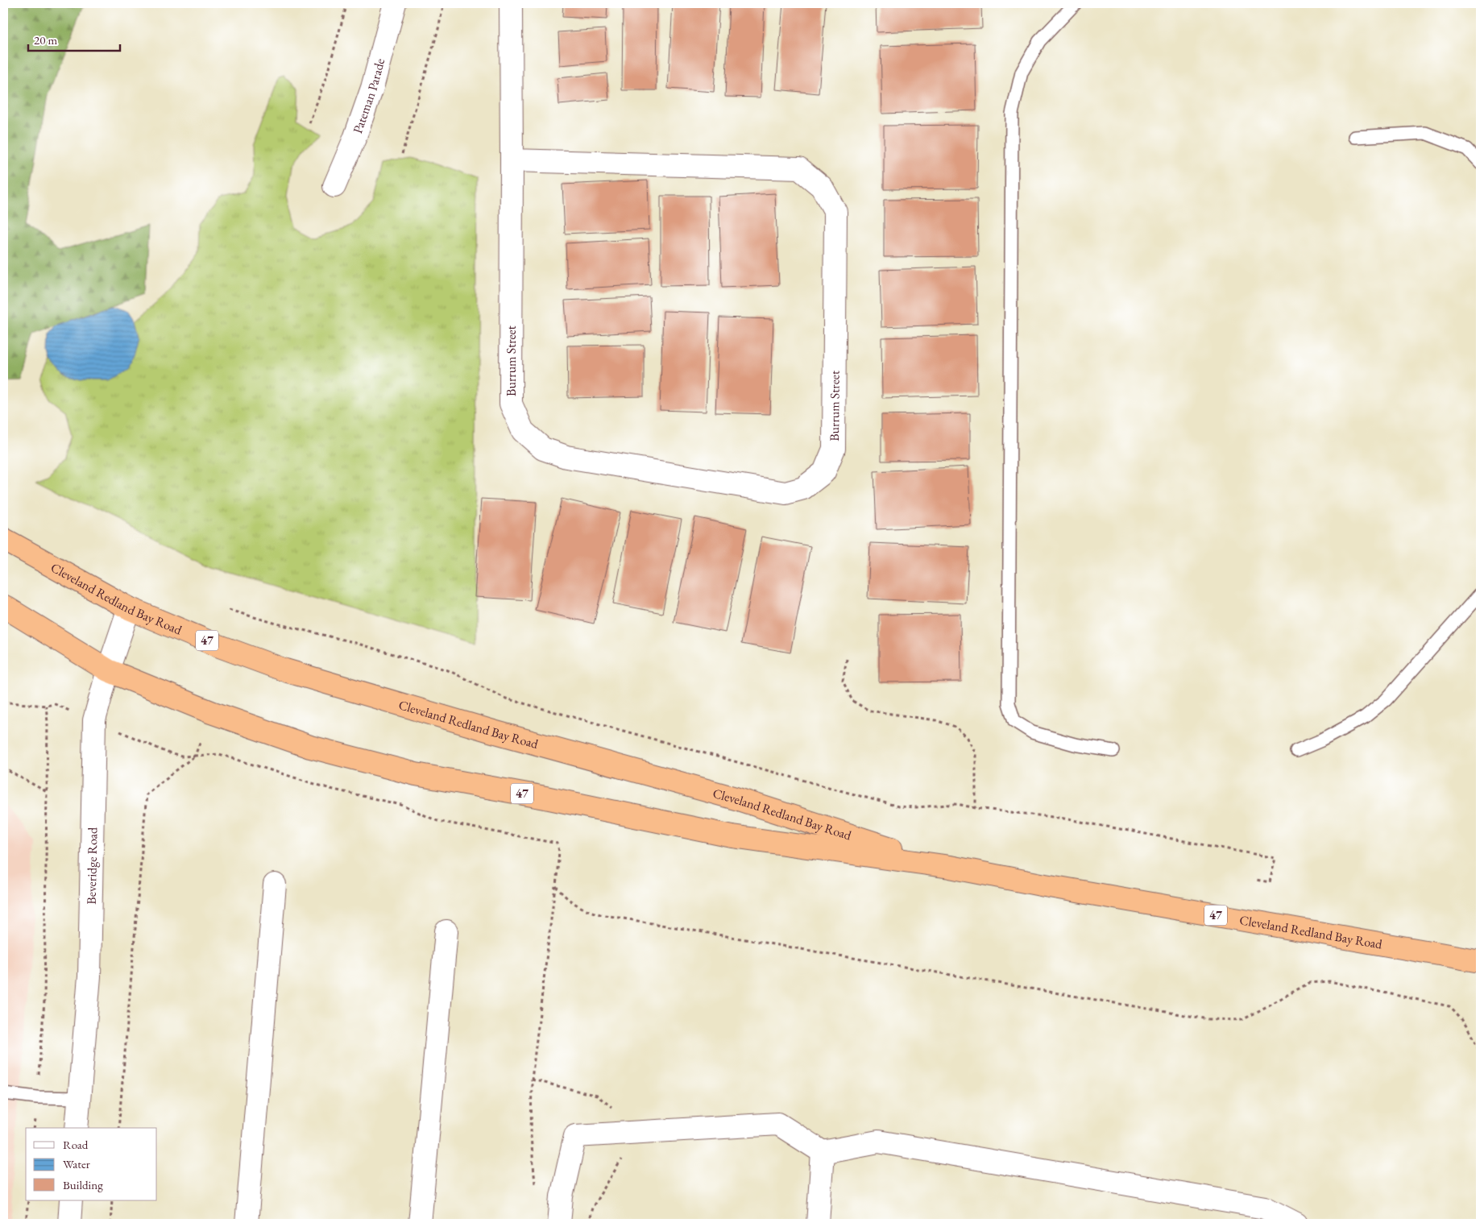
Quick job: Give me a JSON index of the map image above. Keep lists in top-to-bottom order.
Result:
{
  "streets": {
    "highway": ["Cleveland Redland Bay Road", "47"],
    "street": ["Pateman Parade", "Burrum Street", "Beveridge Road"]
  },
  "crossings": [
    ["Cleveland Redland Bay Road", "Beveridge Road"]
  ],
  "legend": ["Road", "Water", "Building"],
  "scale_bar": "20 m"
}
